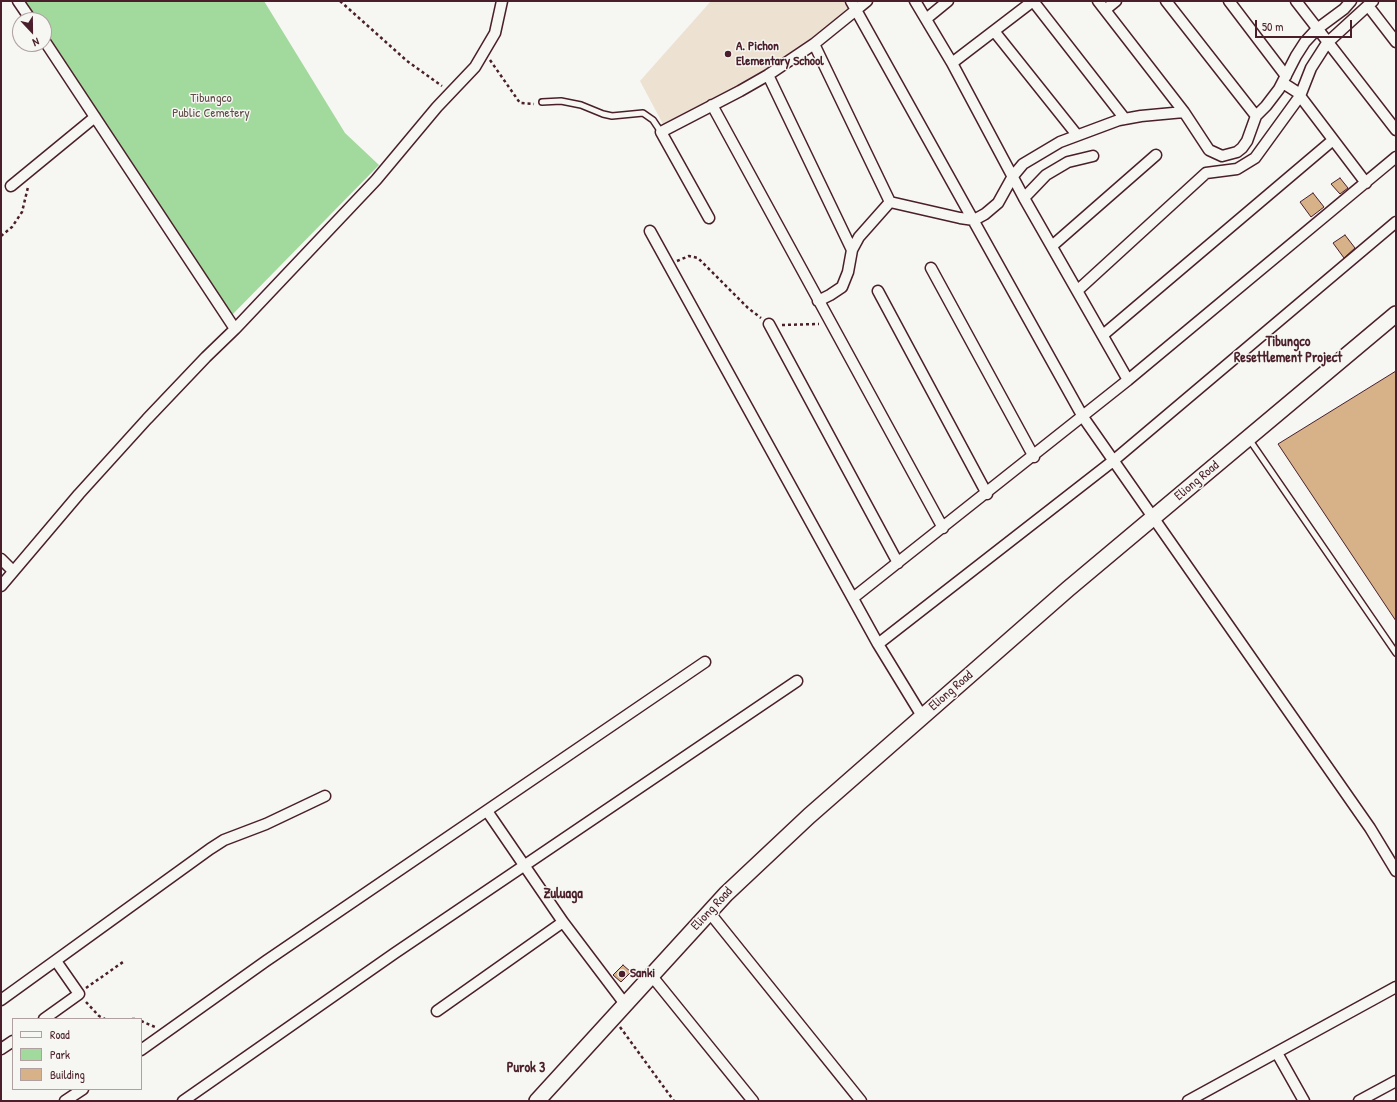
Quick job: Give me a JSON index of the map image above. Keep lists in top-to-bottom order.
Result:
{
  "streets": {
    "main road": ["Eliong Road"]
  },
  "districts": ["Tibungco Resettlement Project", "Zuluaga", "Purok 3"],
  "parks": ["Tibungco Public Cemetery"],
  "places": ["A. Pichon Elementary School", "Sanki"],
  "legend": ["Road", "Park", "Building"],
  "scale_bar": "50 m",
  "north": "bottom"
}
